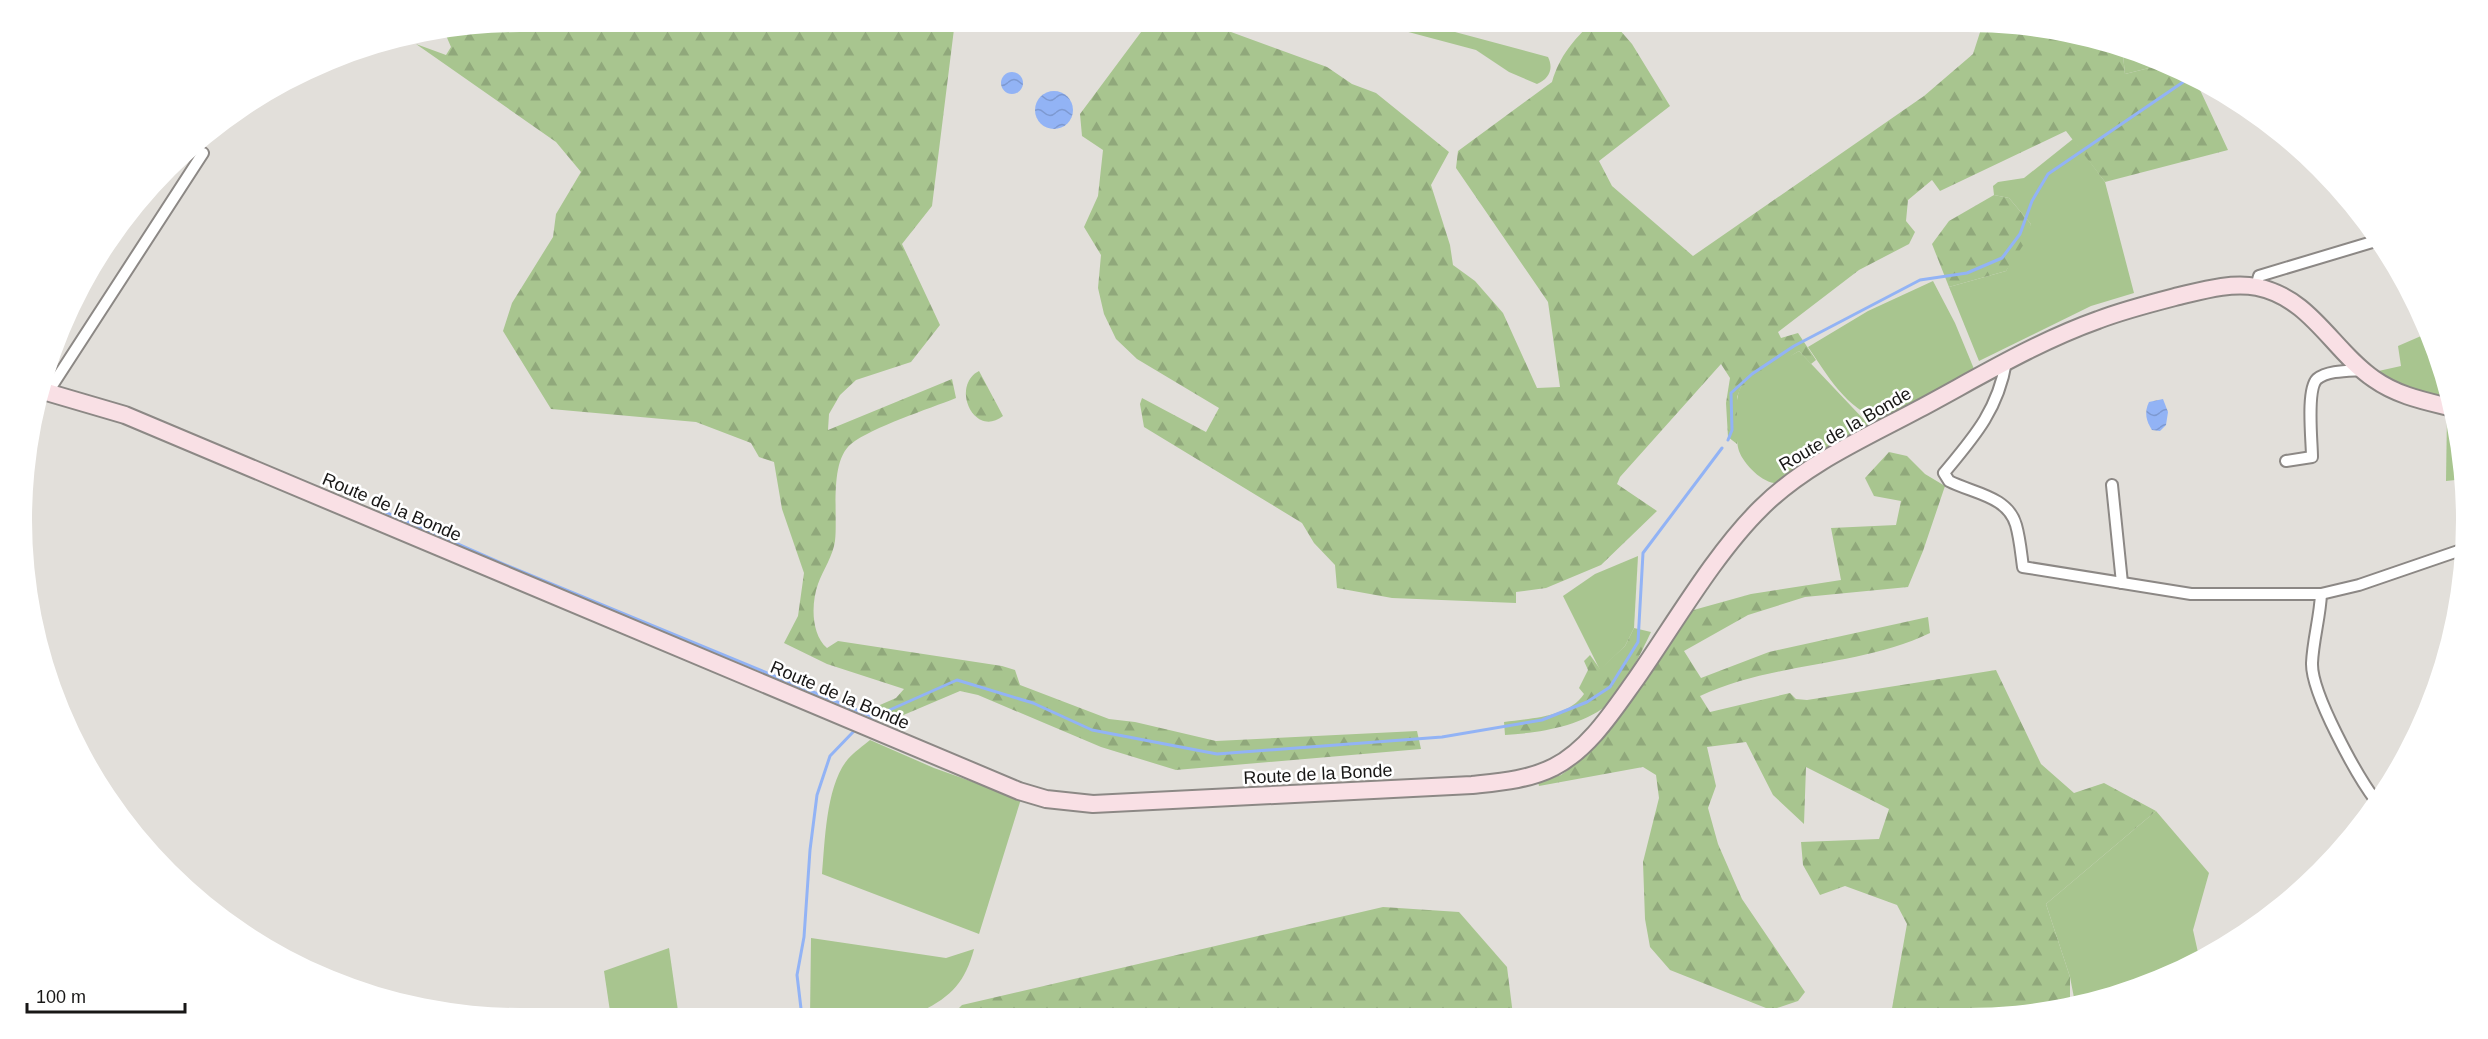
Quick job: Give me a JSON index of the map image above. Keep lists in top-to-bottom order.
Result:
{
  "streets": {
    "main road": ["Route de la Bonde"]
  },
  "scale_bar": "100 m"
}
